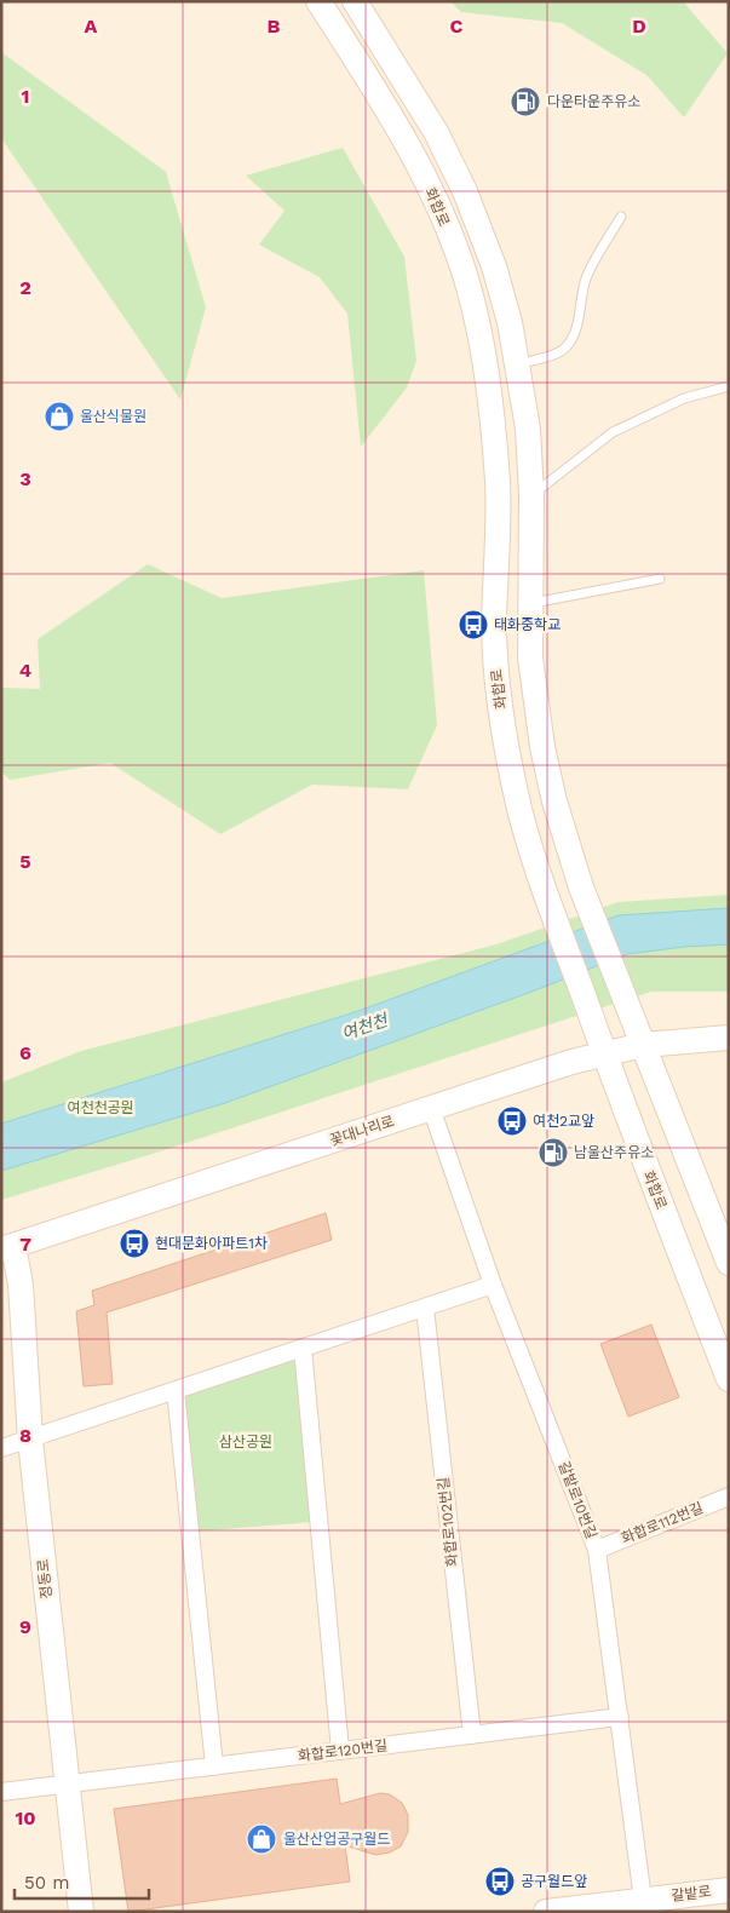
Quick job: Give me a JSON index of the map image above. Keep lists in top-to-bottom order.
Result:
{
  "streets": {
    "main road": [
      "화합로",
      "꽃대나리로",
      "정동로",
      "갈밭로"
    ],
    "street": [
      "갈밭로10번길",
      "화합로102번길",
      "화합로112번길",
      "화합로120번길"
    ]
  },
  "crossings": [
    ["화합로", "꽃대나리로"],
    ["꽃대나리로", "갈밭로10번길"],
    ["꽃대나리로", "정동로"],
    ["갈밭로10번길", "화합로112번길"],
    ["갈밭로10번길", "화합로120번길"],
    ["갈밭로10번길", "갈밭로"],
    ["화합로102번길", "화합로120번길"],
    ["정동로", "화합로120번길"]
  ],
  "water": ["여천천"],
  "parks": ["여천천공원", "삼산공원"],
  "places": {
    "fuel station": ["다운타운주유소", "남울산주유소"],
    "shop": ["울산식물원", "울산산업공구월드"],
    "bus stop": [
      "태화중학교",
      "여천2교앞",
      "현대문화아파트1차",
      "공구월드앞"
    ]
  },
  "scale_bar": "50 m",
  "grid": {
    "columns": [
      "A",
      "B",
      "C",
      "D"
    ],
    "rows": [
      "1",
      "2",
      "3",
      "4",
      "5",
      "6",
      "7",
      "8",
      "9",
      "10"
    ]
  }
}
